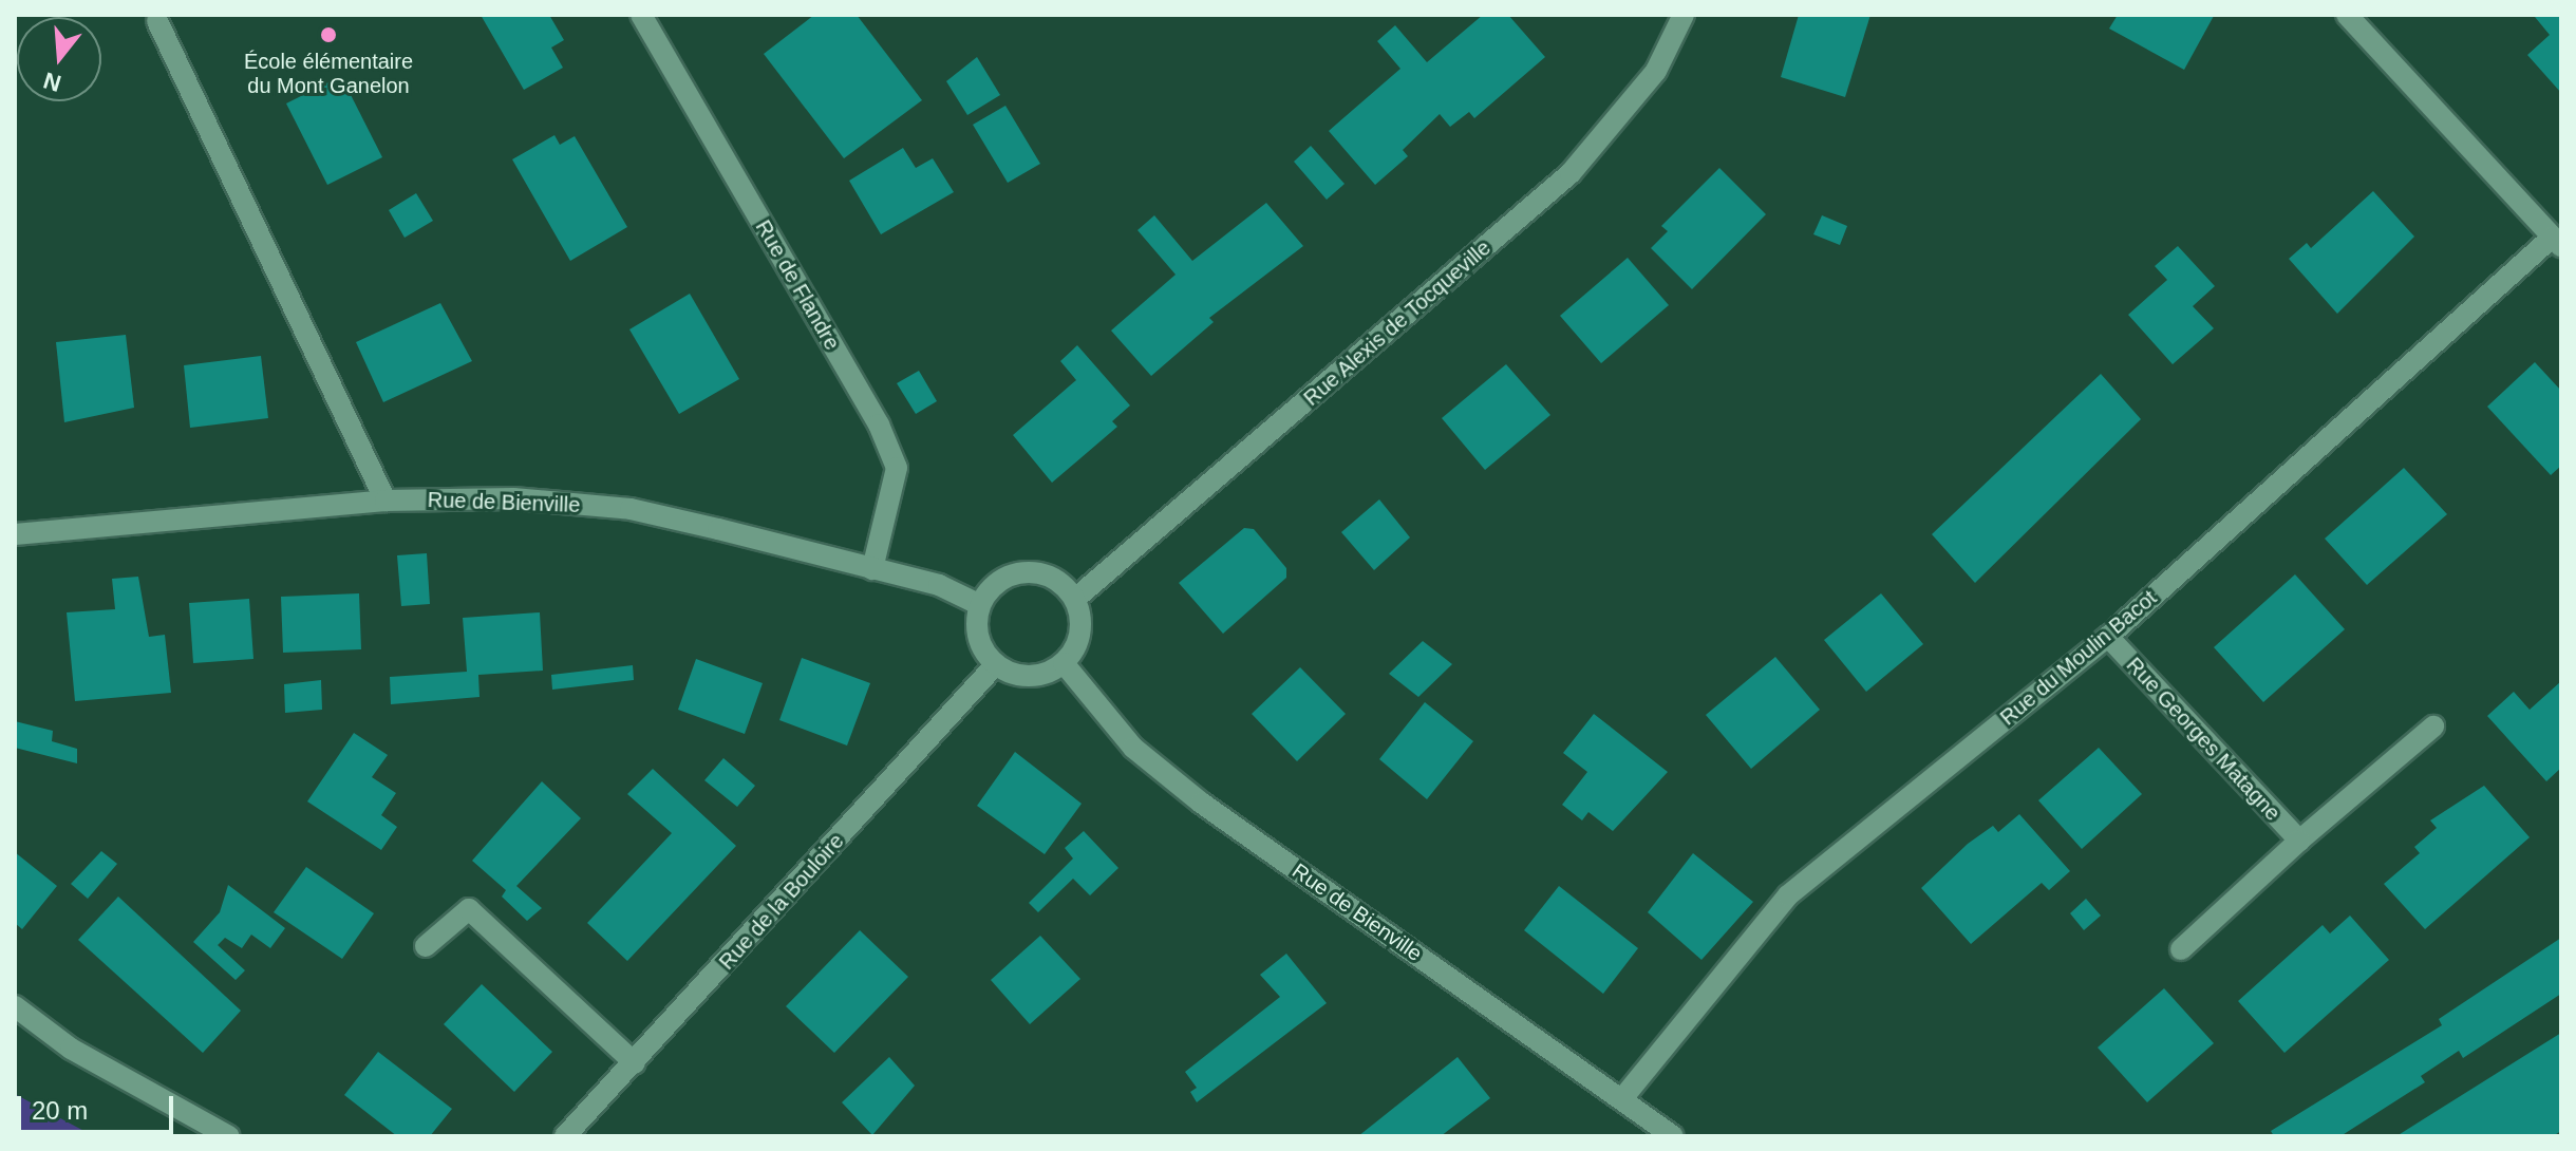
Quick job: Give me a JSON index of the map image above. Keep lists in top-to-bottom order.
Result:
{
  "streets": {
    "street": [
      "Rue de Flandre",
      "Rue Alexis de Tocqueville",
      "Rue de Bienville",
      "Rue du Moulin Bacot",
      "Rue Georges Matagne",
      "Rue de la Bouloire"
    ]
  },
  "crossings": [
    ["Rue de Flandre", "Rue de Bienville"],
    ["Rue Alexis de Tocqueville", "Rue de Bienville"],
    ["Rue Alexis de Tocqueville", "Rue de la Bouloire"],
    ["Rue de Bienville", "Rue du Moulin Bacot"],
    ["Rue de Bienville", "Rue de la Bouloire"],
    ["Rue du Moulin Bacot", "Rue Georges Matagne"]
  ],
  "places": ["École élémentaire du Mont Ganelon"],
  "scale_bar": "20 m",
  "north": "bottom"
}
